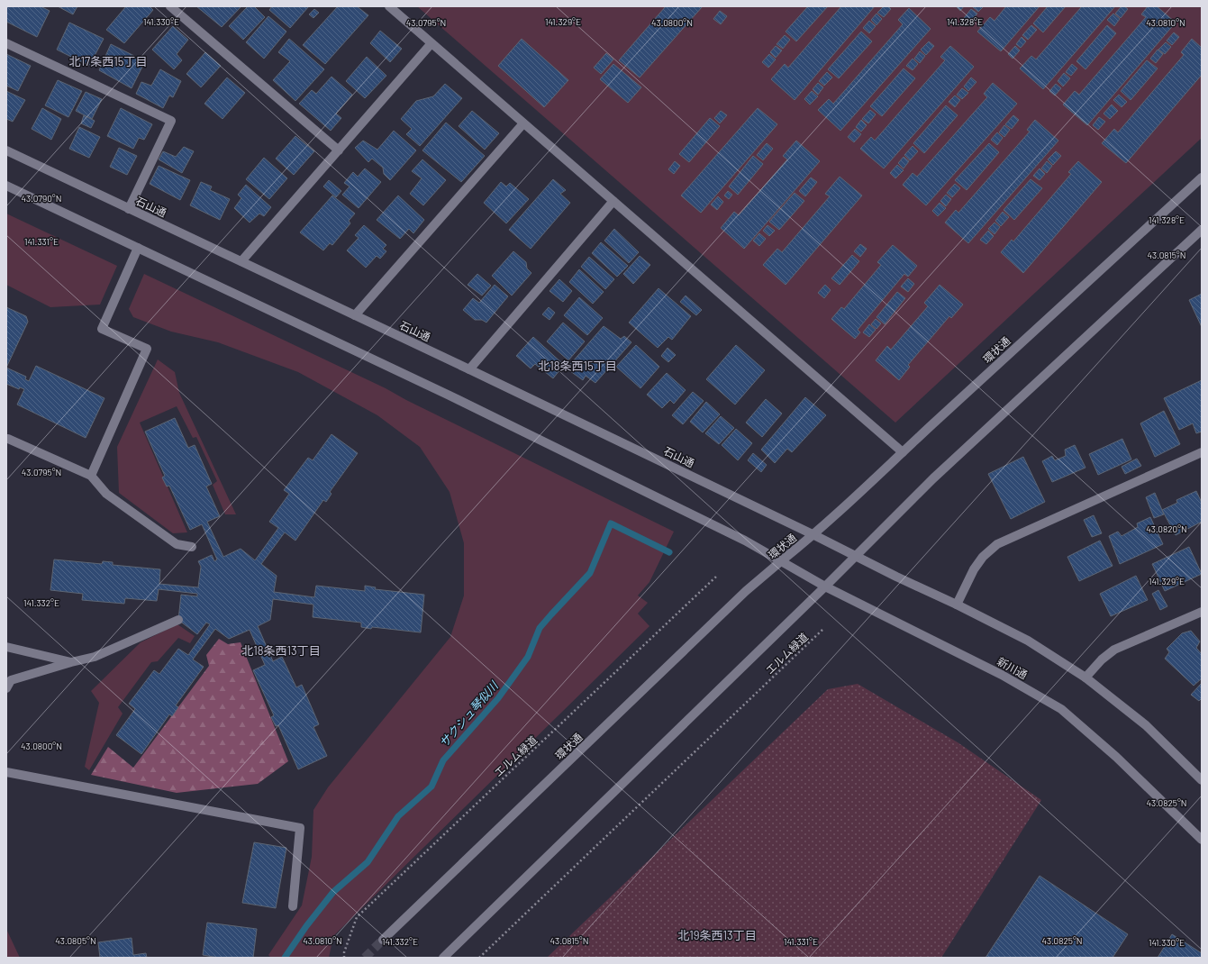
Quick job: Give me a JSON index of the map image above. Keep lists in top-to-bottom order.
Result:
{
  "streets": {
    "street": ["石山通", "環状通", "新川通"],
    "path": ["エルム緑道"]
  },
  "crossings": [
    ["石山通", "環状通"],
    ["環状通", "新川通"]
  ],
  "districts": [
    "北17条西15丁目",
    "北18条西15丁目",
    "北18条西13丁目",
    "北19条西13丁目"
  ],
  "water": ["サクシュ琴似川"],
  "coordinates": [
    "141.329°E",
    "141.328°E",
    "141.330°E",
    "43.0795°N",
    "43.0800°N",
    "43.0810°N",
    "43.0790°N",
    "141.331°E",
    "43.0815°N",
    "43.0820°N",
    "141.332°E",
    "43.0825°N",
    "43.0805°N"
  ]
}
